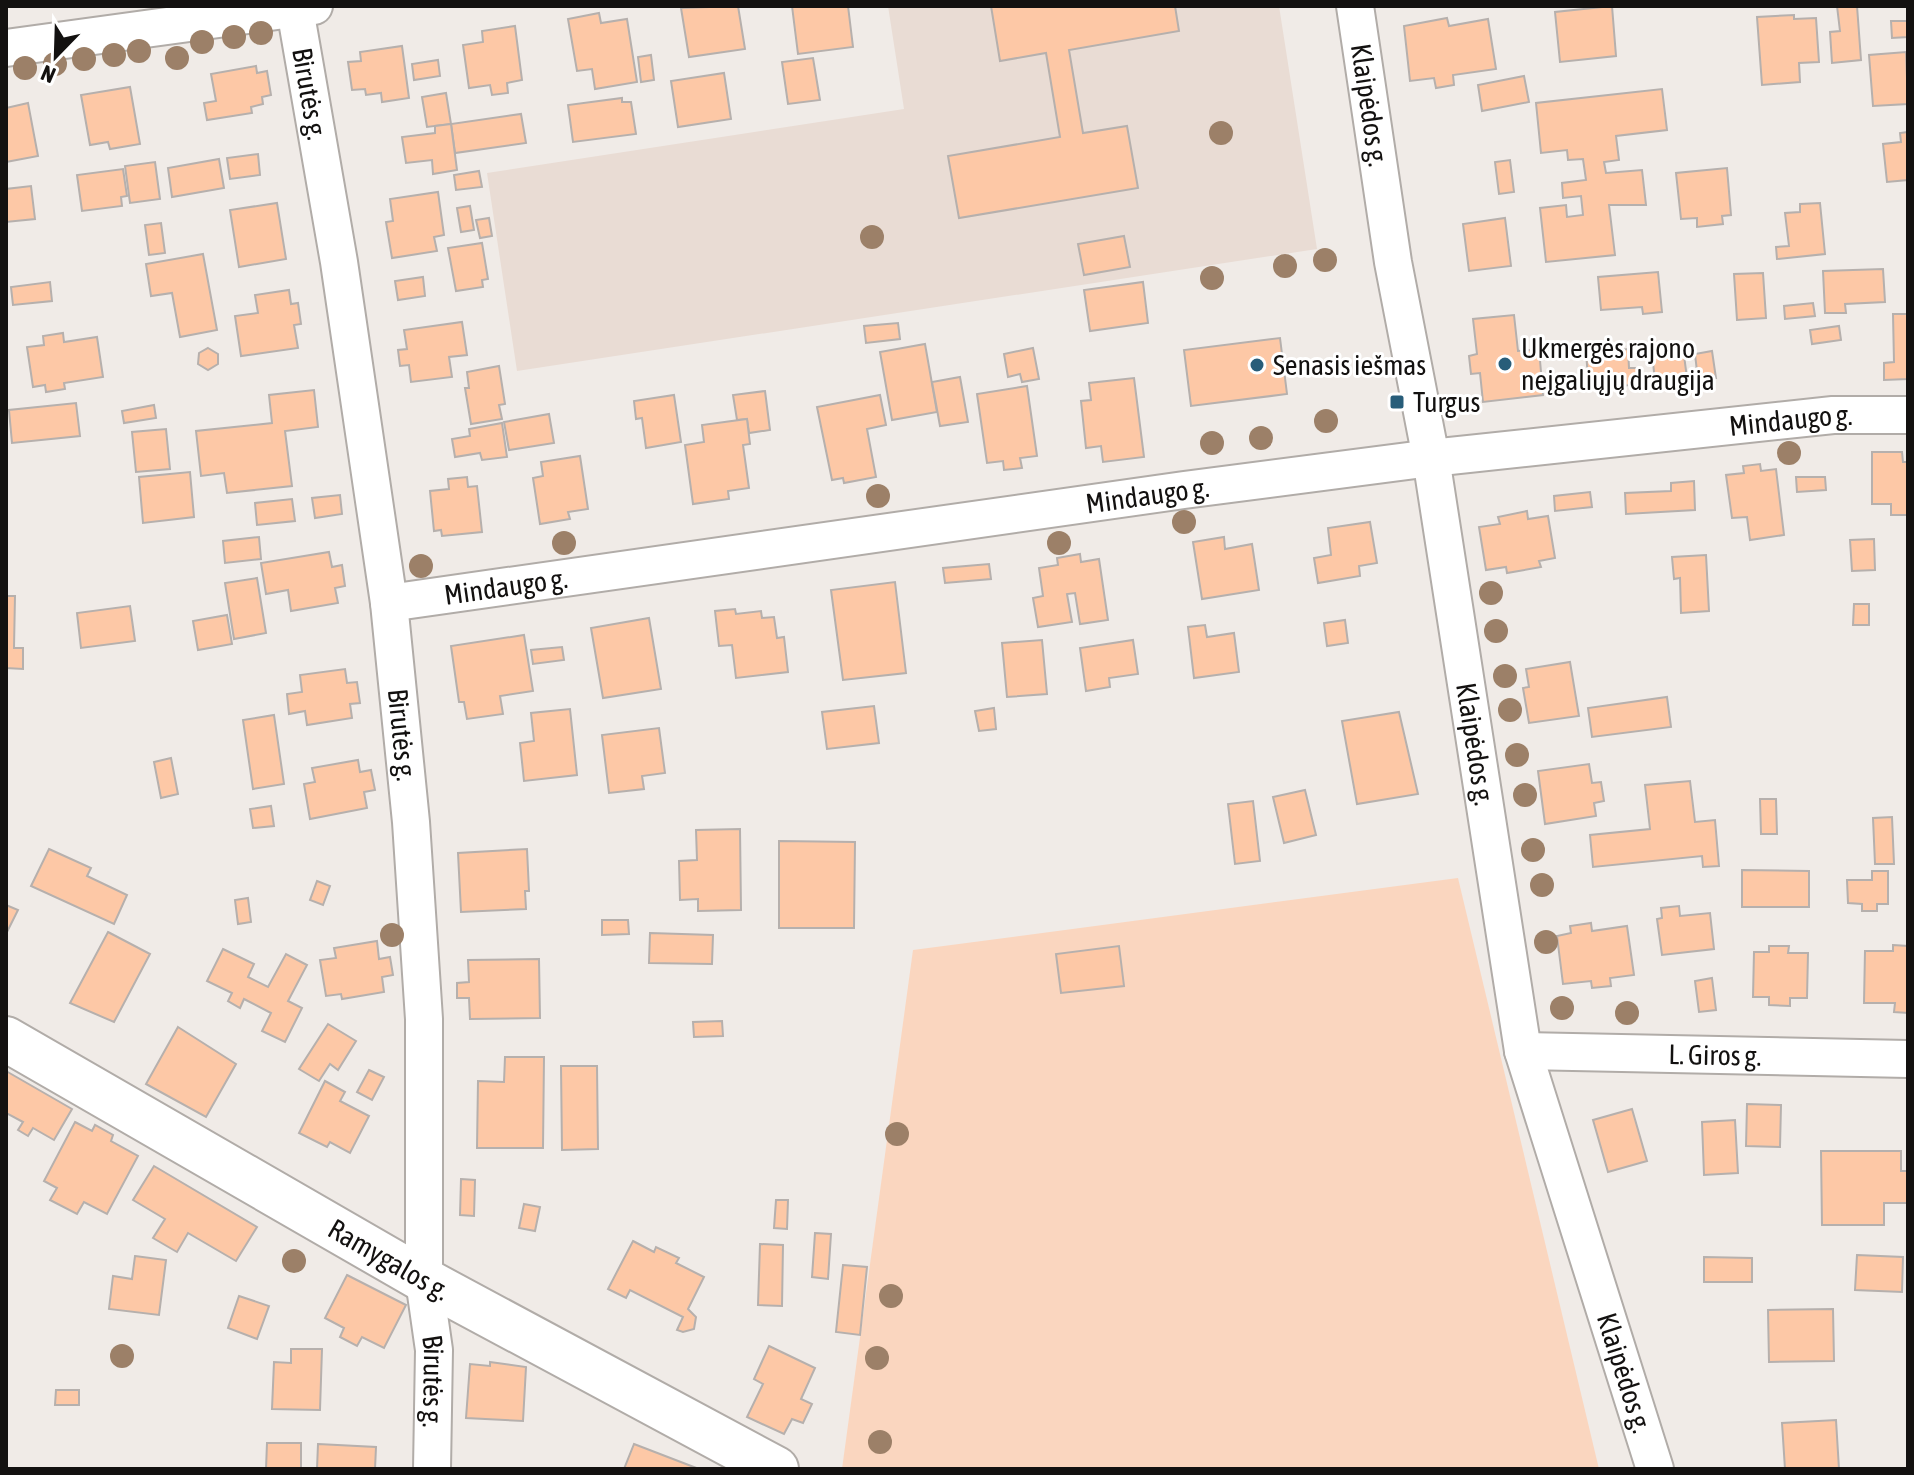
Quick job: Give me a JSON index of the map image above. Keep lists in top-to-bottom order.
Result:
{
  "streets": {
    "main road": ["Ramygalos g."],
    "street": [
      "Birutės g.",
      "Klaipėdos g.",
      "Mindaugo g.",
      "L. Giros g."
    ]
  },
  "crossings": [
    ["Birutės g.", "Mindaugo g."],
    ["Birutės g.", "Ramygalos g."],
    ["Klaipėdos g.", "Mindaugo g."],
    ["Klaipėdos g.", "L. Giros g."]
  ],
  "places": {
    "other": ["Ukmergės rajono neįgaliųjų draugija", "Senasis iešmas"],
    "transit": ["Turgus"]
  },
  "north": "bottom left"
}
